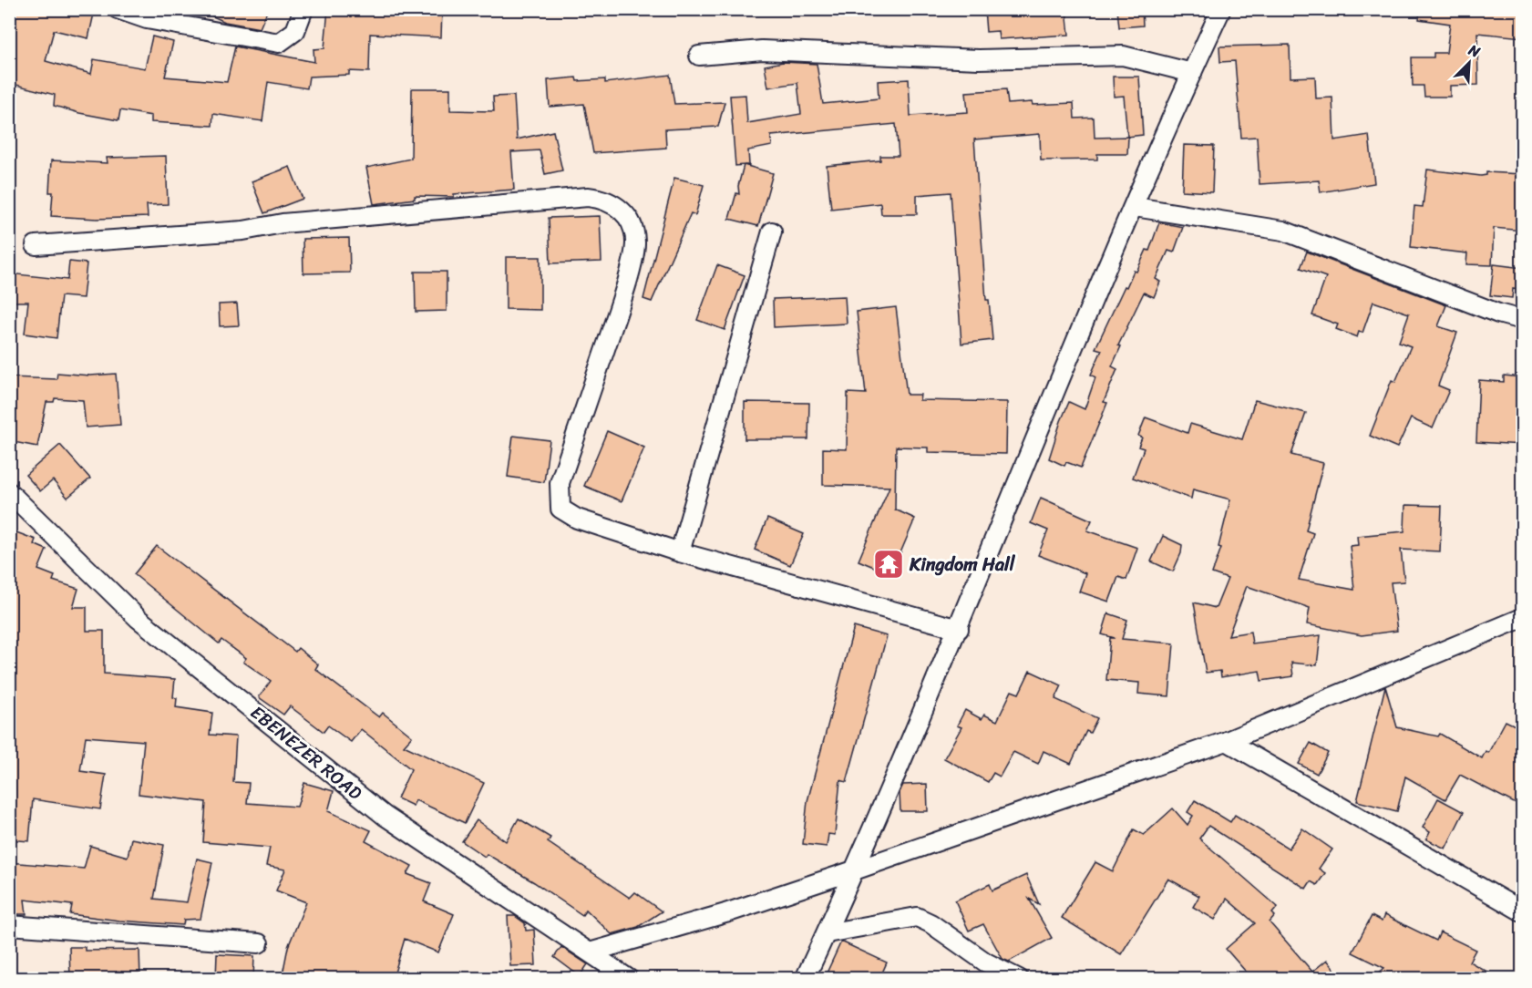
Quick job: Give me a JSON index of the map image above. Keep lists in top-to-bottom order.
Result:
{
  "streets": {
    "street": ["EBENEZER ROAD"]
  },
  "places": {
    "temple": ["Kingdom Hall"]
  },
  "north": "top right"
}
